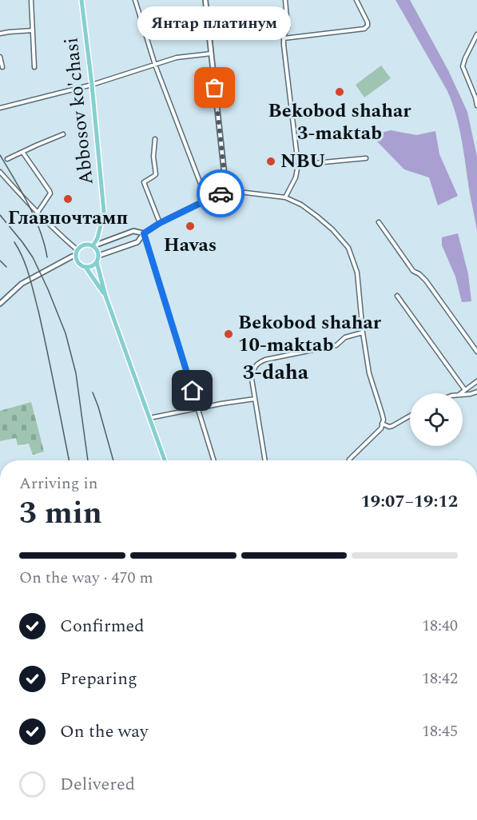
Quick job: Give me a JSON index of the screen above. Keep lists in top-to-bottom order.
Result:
{
  "streets": {
    "main road": ["Abbosov ko'chasi"]
  },
  "districts": ["3-daha"],
  "places": [
    "Янтар платинум",
    "Bekobod shahar 3-maktab",
    "NBU",
    "Главпочтамп",
    "Havas",
    "Bekobod shahar 10-maktab"
  ],
  "page": {
    "bubble": "Янтар платинум",
    "heading": ["3 min", "Arriving in", "19:07–19:12"],
    "bar": "On the way · 470 m",
    "list": [
      ["Confirmed", "18:40"],
      ["Preparing", "18:42"],
      ["On the way", "18:45"],
      "Delivered"
    ]
  }
}
